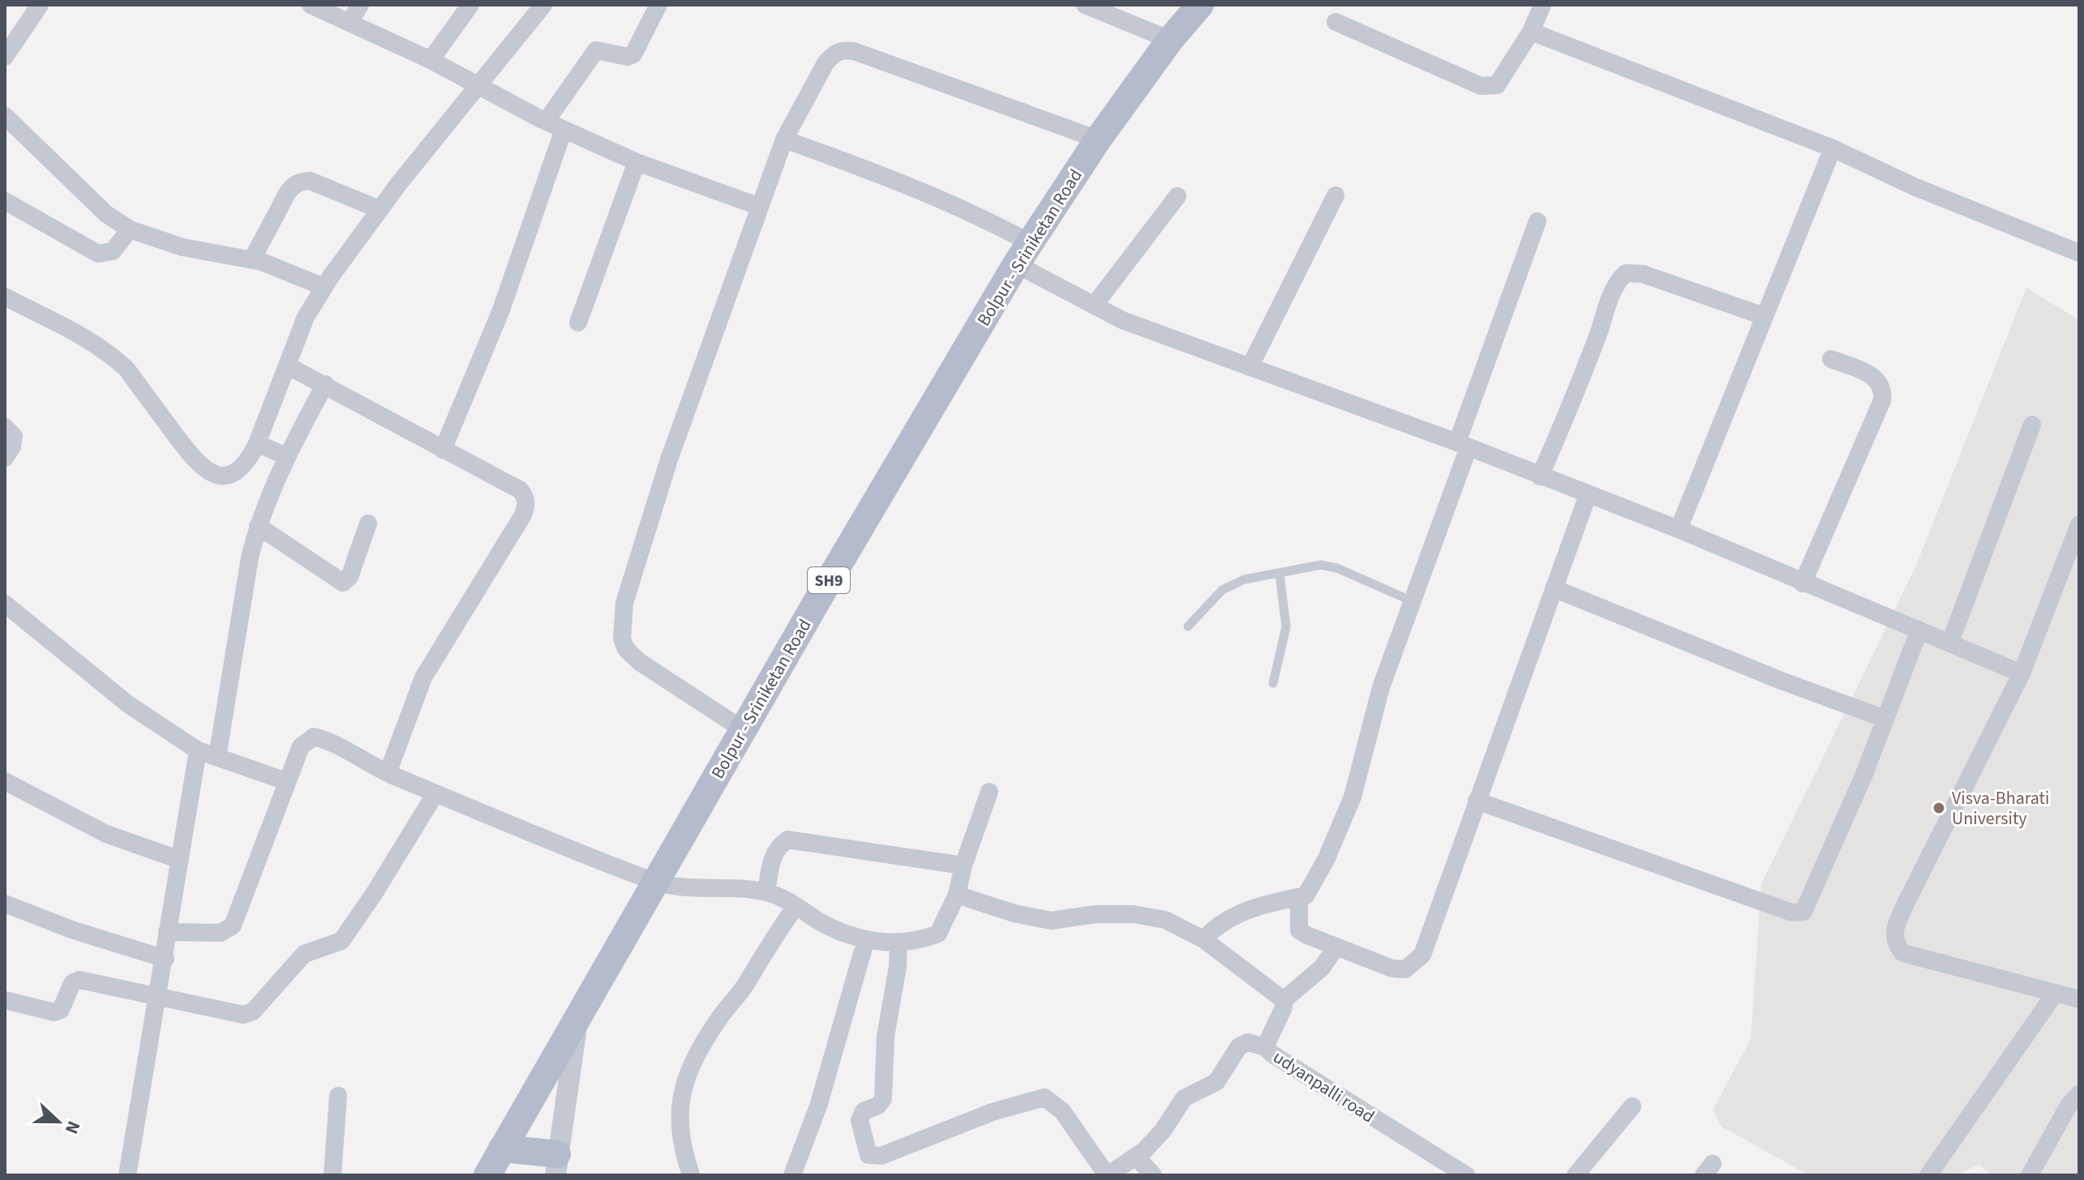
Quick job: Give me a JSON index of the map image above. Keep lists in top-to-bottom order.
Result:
{
  "streets": {
    "main road": ["Bolpur - Sriniketan Road", "SH9"],
    "street": ["udyanpalli road"]
  },
  "places": ["Visva-Bharati University"],
  "north": "right"
}
